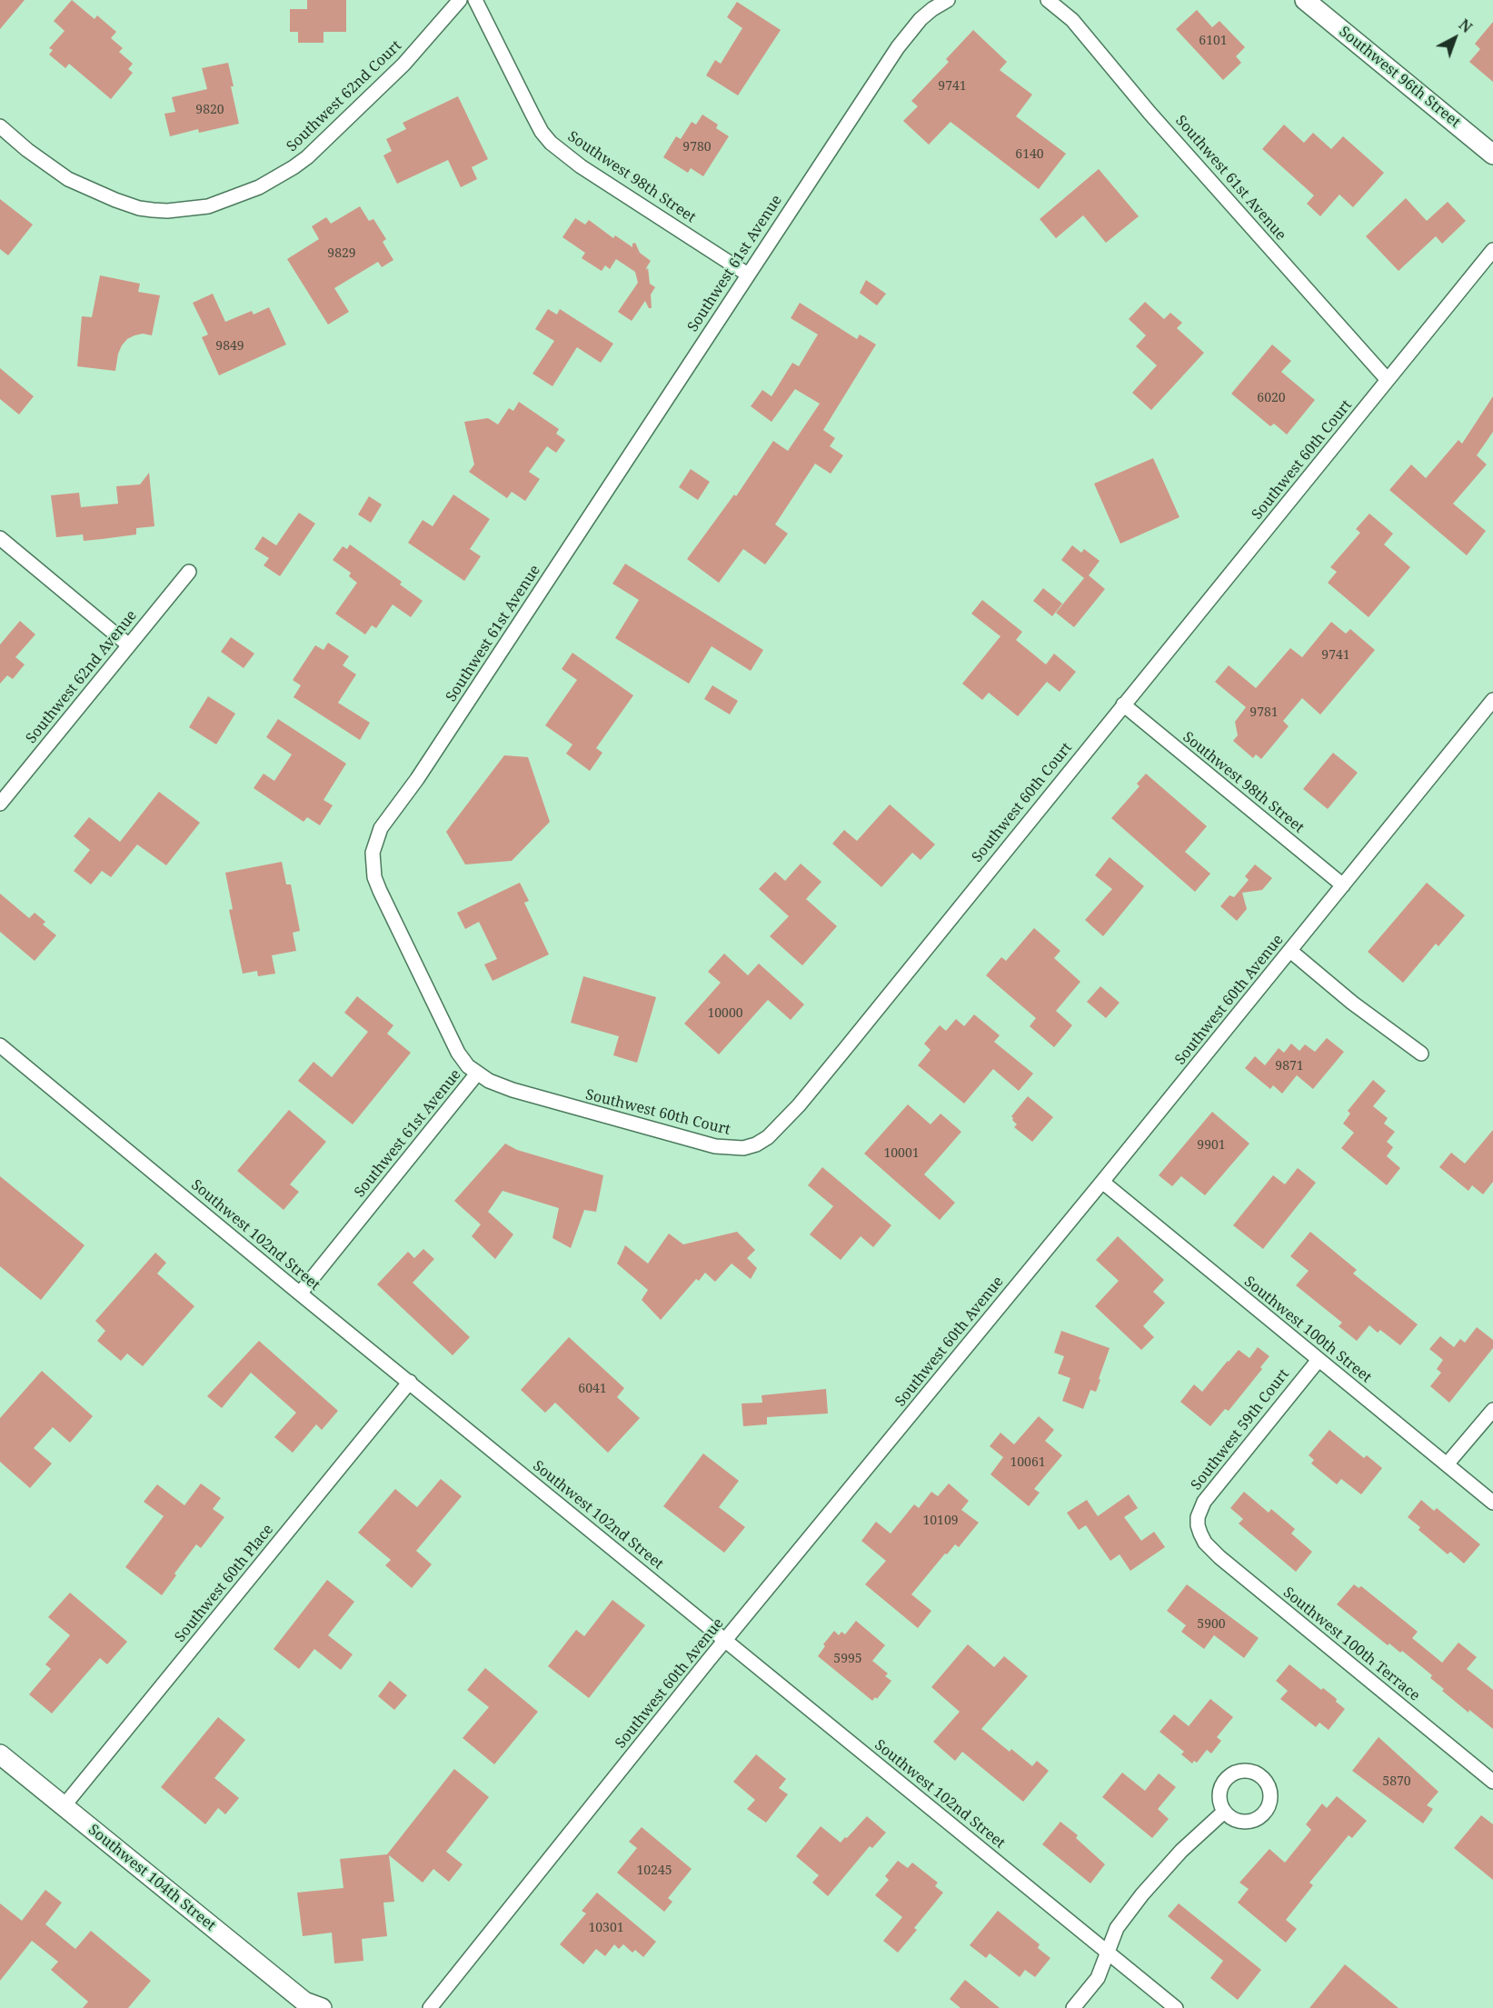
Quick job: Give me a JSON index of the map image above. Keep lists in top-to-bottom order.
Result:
{
  "streets": {
    "street": [
      "Southwest 96th Street",
      "Southwest 62nd Court",
      "Southwest 98th Street",
      "Southwest 61st Avenue",
      "Southwest 60th Court",
      "Southwest 62nd Avenue",
      "Southwest 60th Avenue",
      "Southwest 102nd Street",
      "Southwest 100th Street",
      "Southwest 59th Court",
      "Southwest 60th Place",
      "Southwest 100th Terrace",
      "Southwest 104th Street"
    ]
  },
  "crossings": [
    ["Southwest 98th Street", "Southwest 61st Avenue"],
    ["Southwest 98th Street", "Southwest 60th Court"],
    ["Southwest 98th Street", "Southwest 60th Avenue"],
    ["Southwest 61st Avenue", "Southwest 60th Court"],
    ["Southwest 61st Avenue", "Southwest 102nd Street"],
    ["Southwest 60th Avenue", "Southwest 102nd Street"],
    ["Southwest 60th Avenue", "Southwest 100th Street"],
    ["Southwest 102nd Street", "Southwest 60th Place"],
    ["Southwest 100th Street", "Southwest 59th Court"],
    ["Southwest 59th Court", "Southwest 100th Terrace"],
    ["Southwest 60th Place", "Southwest 104th Street"]
  ],
  "house_numbers": [
    "6101",
    "9741",
    "9820",
    "9780",
    "6140",
    "9829",
    "9849",
    "6020",
    "9741",
    "9781",
    "10000",
    "9871",
    "9901",
    "10001",
    "6041",
    "10061",
    "10109",
    "5900",
    "5995",
    "5870",
    "10245",
    "10301"
  ],
  "north": "top right"
}
